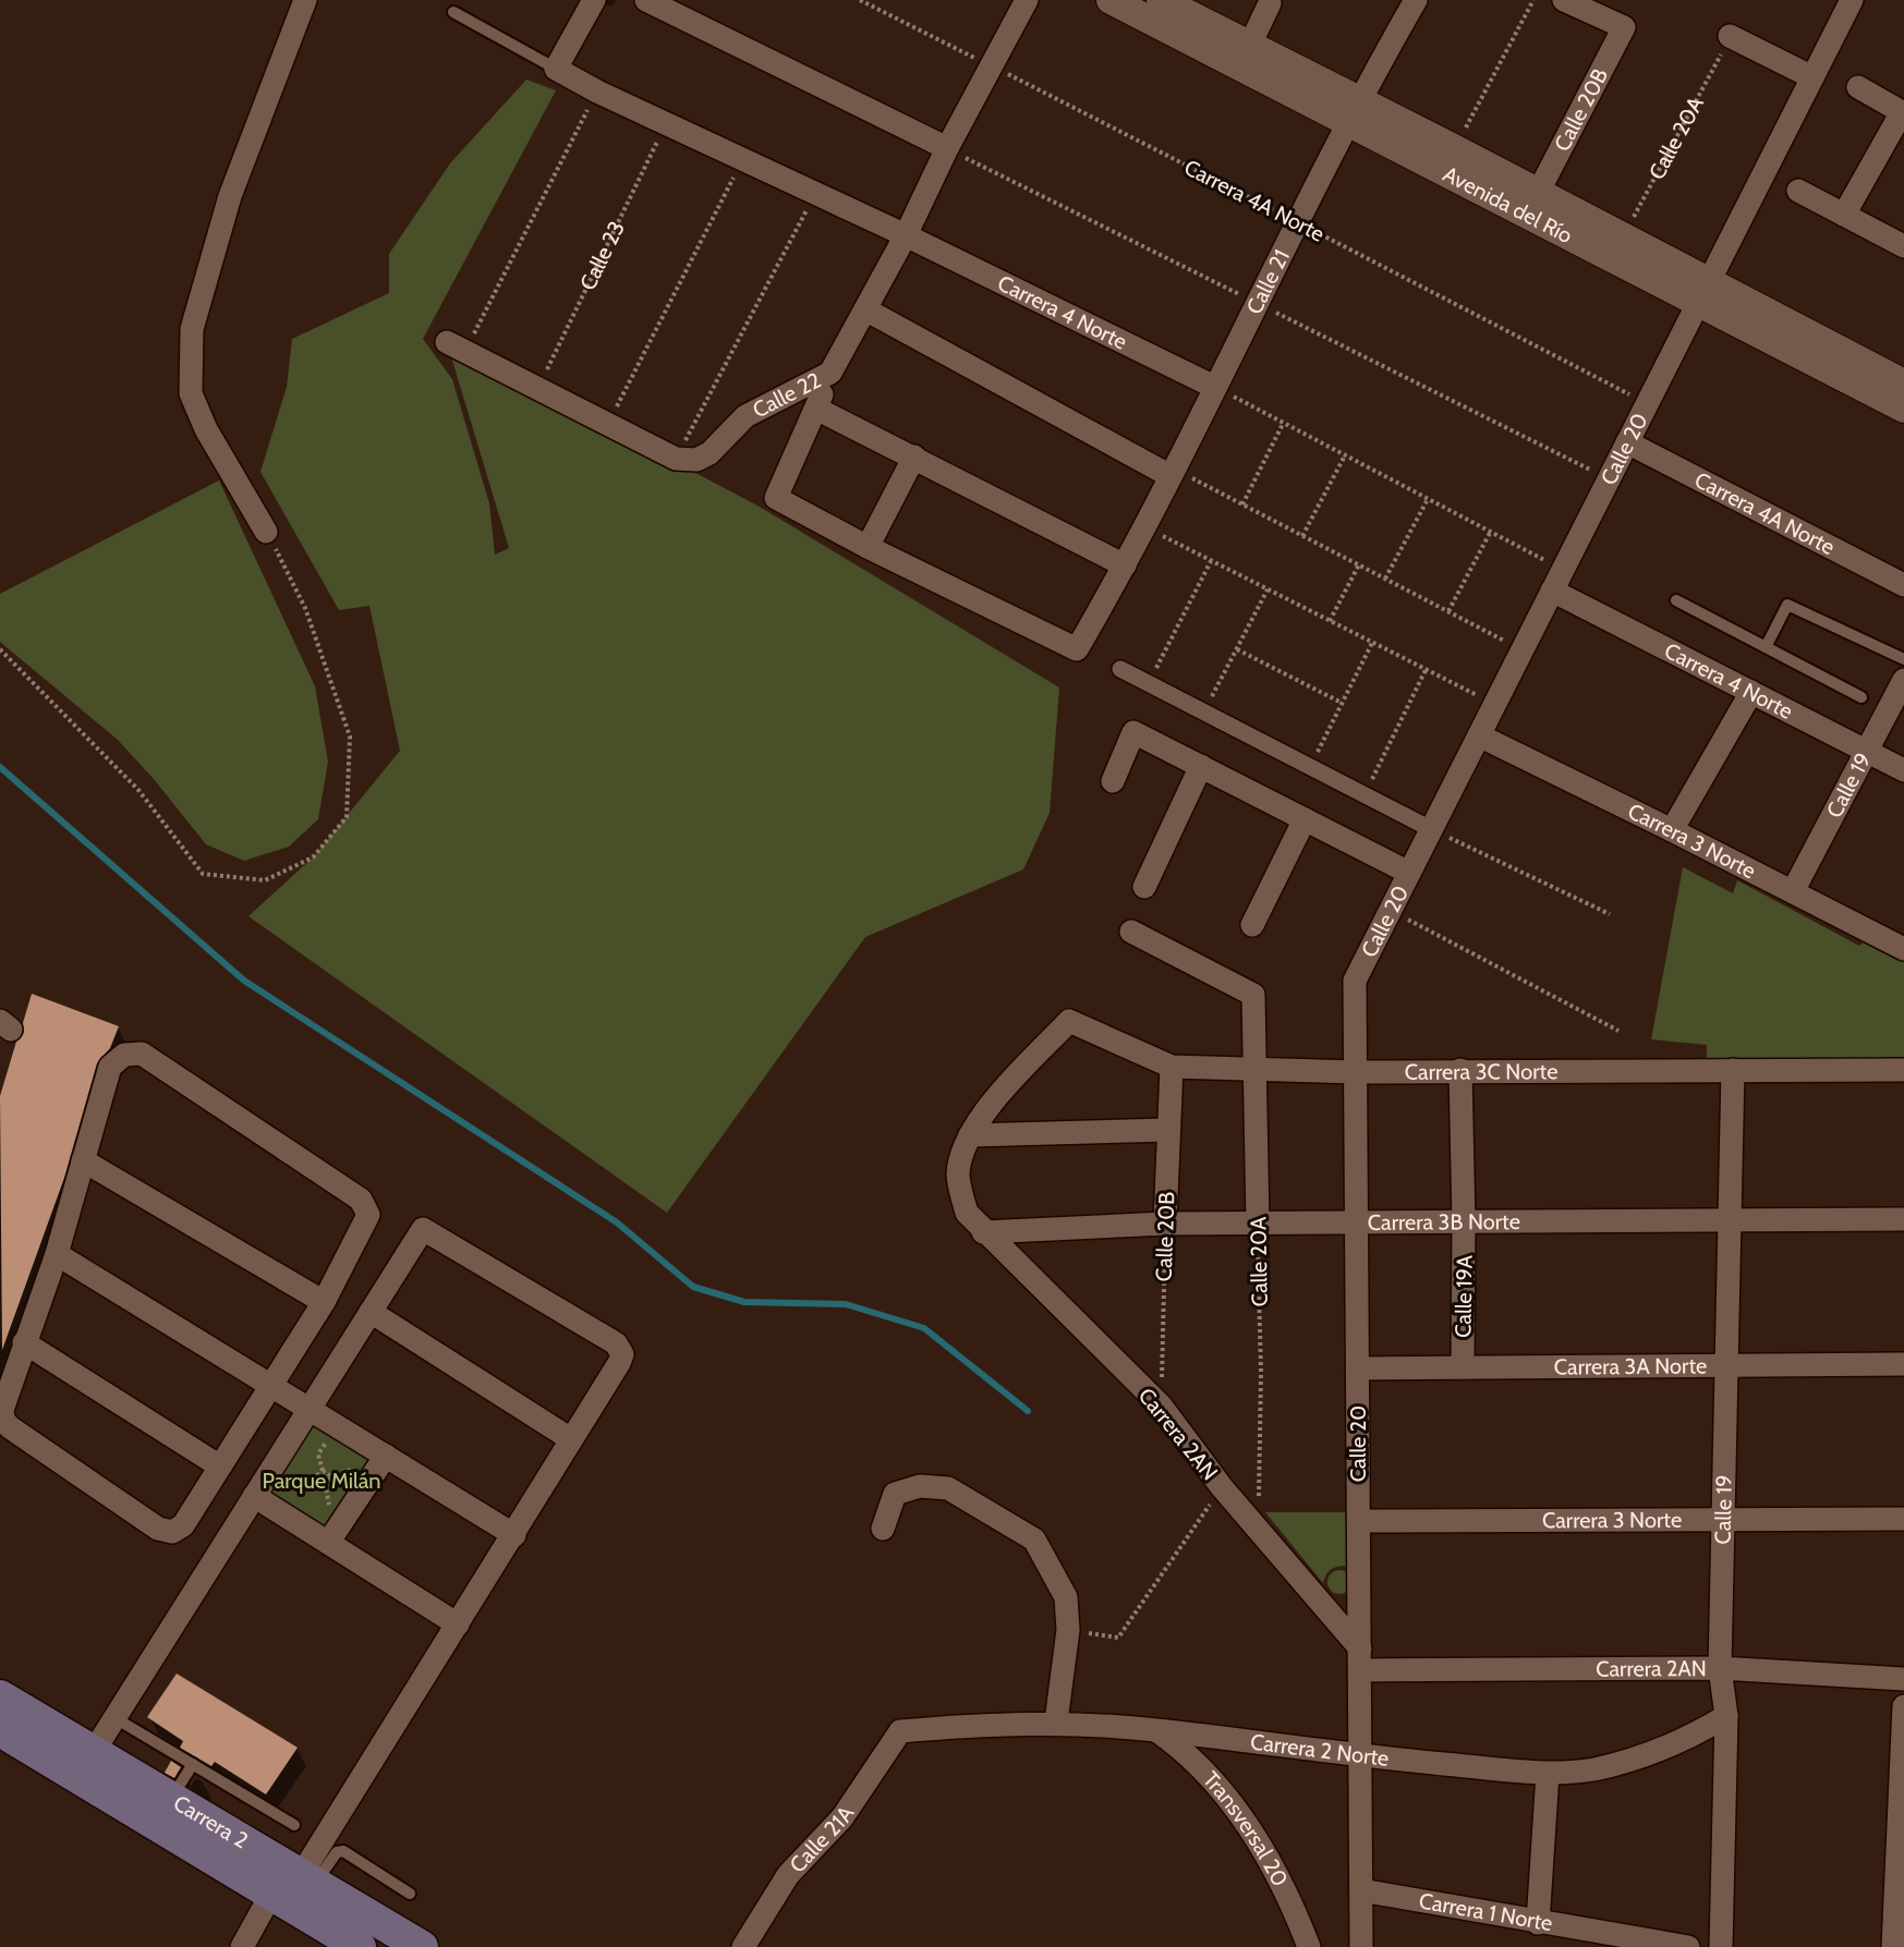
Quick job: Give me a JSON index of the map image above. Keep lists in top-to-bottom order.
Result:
{
  "streets": {
    "main road": ["Carrera 2"],
    "street": [
      "Calle 20B",
      "Calle 20A",
      "Carrera 4A Norte",
      "Avenida del Río",
      "Calle 21",
      "Carrera 4 Norte",
      "Calle 22",
      "Calle 20",
      "Calle 19",
      "Carrera 3 Norte",
      "Carrera 3C Norte",
      "Carrera 3B Norte",
      "Calle 19A",
      "Carrera 3A Norte",
      "Carrera 2AN",
      "Carrera 2 Norte",
      "Transversal 20",
      "Calle 21A",
      "Carrera 1 Norte"
    ],
    "path": ["Calle 23"]
  },
  "crossings": [
    ["Calle 20B", "Avenida del Río"],
    ["Calle 20B", "Carrera 3C Norte"],
    ["Calle 20B", "Carrera 3B Norte"],
    ["Calle 20B", "Carrera 2AN"],
    ["Calle 20A", "Avenida del Río"],
    ["Calle 20A", "Carrera 3C Norte"],
    ["Calle 20A", "Carrera 3B Norte"],
    ["Calle 20A", "Carrera 2AN"],
    ["Carrera 4A Norte", "Calle 21"],
    ["Carrera 4A Norte", "Calle 22"],
    ["Carrera 4A Norte", "Calle 20"],
    ["Avenida del Río", "Calle 21"],
    ["Avenida del Río", "Calle 20"],
    ["Calle 23", "Carrera 4 Norte"],
    ["Calle 21", "Carrera 4 Norte"],
    ["Carrera 4 Norte", "Calle 22"],
    ["Carrera 4 Norte", "Calle 20"],
    ["Carrera 4 Norte", "Calle 19"],
    ["Calle 20", "Carrera 3 Norte"],
    ["Calle 20", "Carrera 3C Norte"],
    ["Calle 20", "Carrera 3B Norte"],
    ["Calle 20", "Carrera 3A Norte"],
    ["Calle 20", "Carrera 2AN"],
    ["Calle 20", "Carrera 2 Norte"],
    ["Calle 20", "Carrera 1 Norte"],
    ["Calle 19", "Carrera 3 Norte"],
    ["Calle 19", "Carrera 3C Norte"],
    ["Calle 19", "Carrera 3B Norte"],
    ["Calle 19", "Carrera 3A Norte"],
    ["Calle 19", "Carrera 2AN"],
    ["Calle 19", "Carrera 2 Norte"],
    ["Carrera 3C Norte", "Calle 19A"],
    ["Carrera 3C Norte", "Carrera 2AN"],
    ["Carrera 3B Norte", "Calle 19A"],
    ["Carrera 3B Norte", "Carrera 2AN"],
    ["Calle 19A", "Carrera 3A Norte"],
    ["Carrera 2 Norte", "Transversal 20"],
    ["Carrera 2 Norte", "Calle 21A"]
  ],
  "parks": ["Parque Milán"]
}
